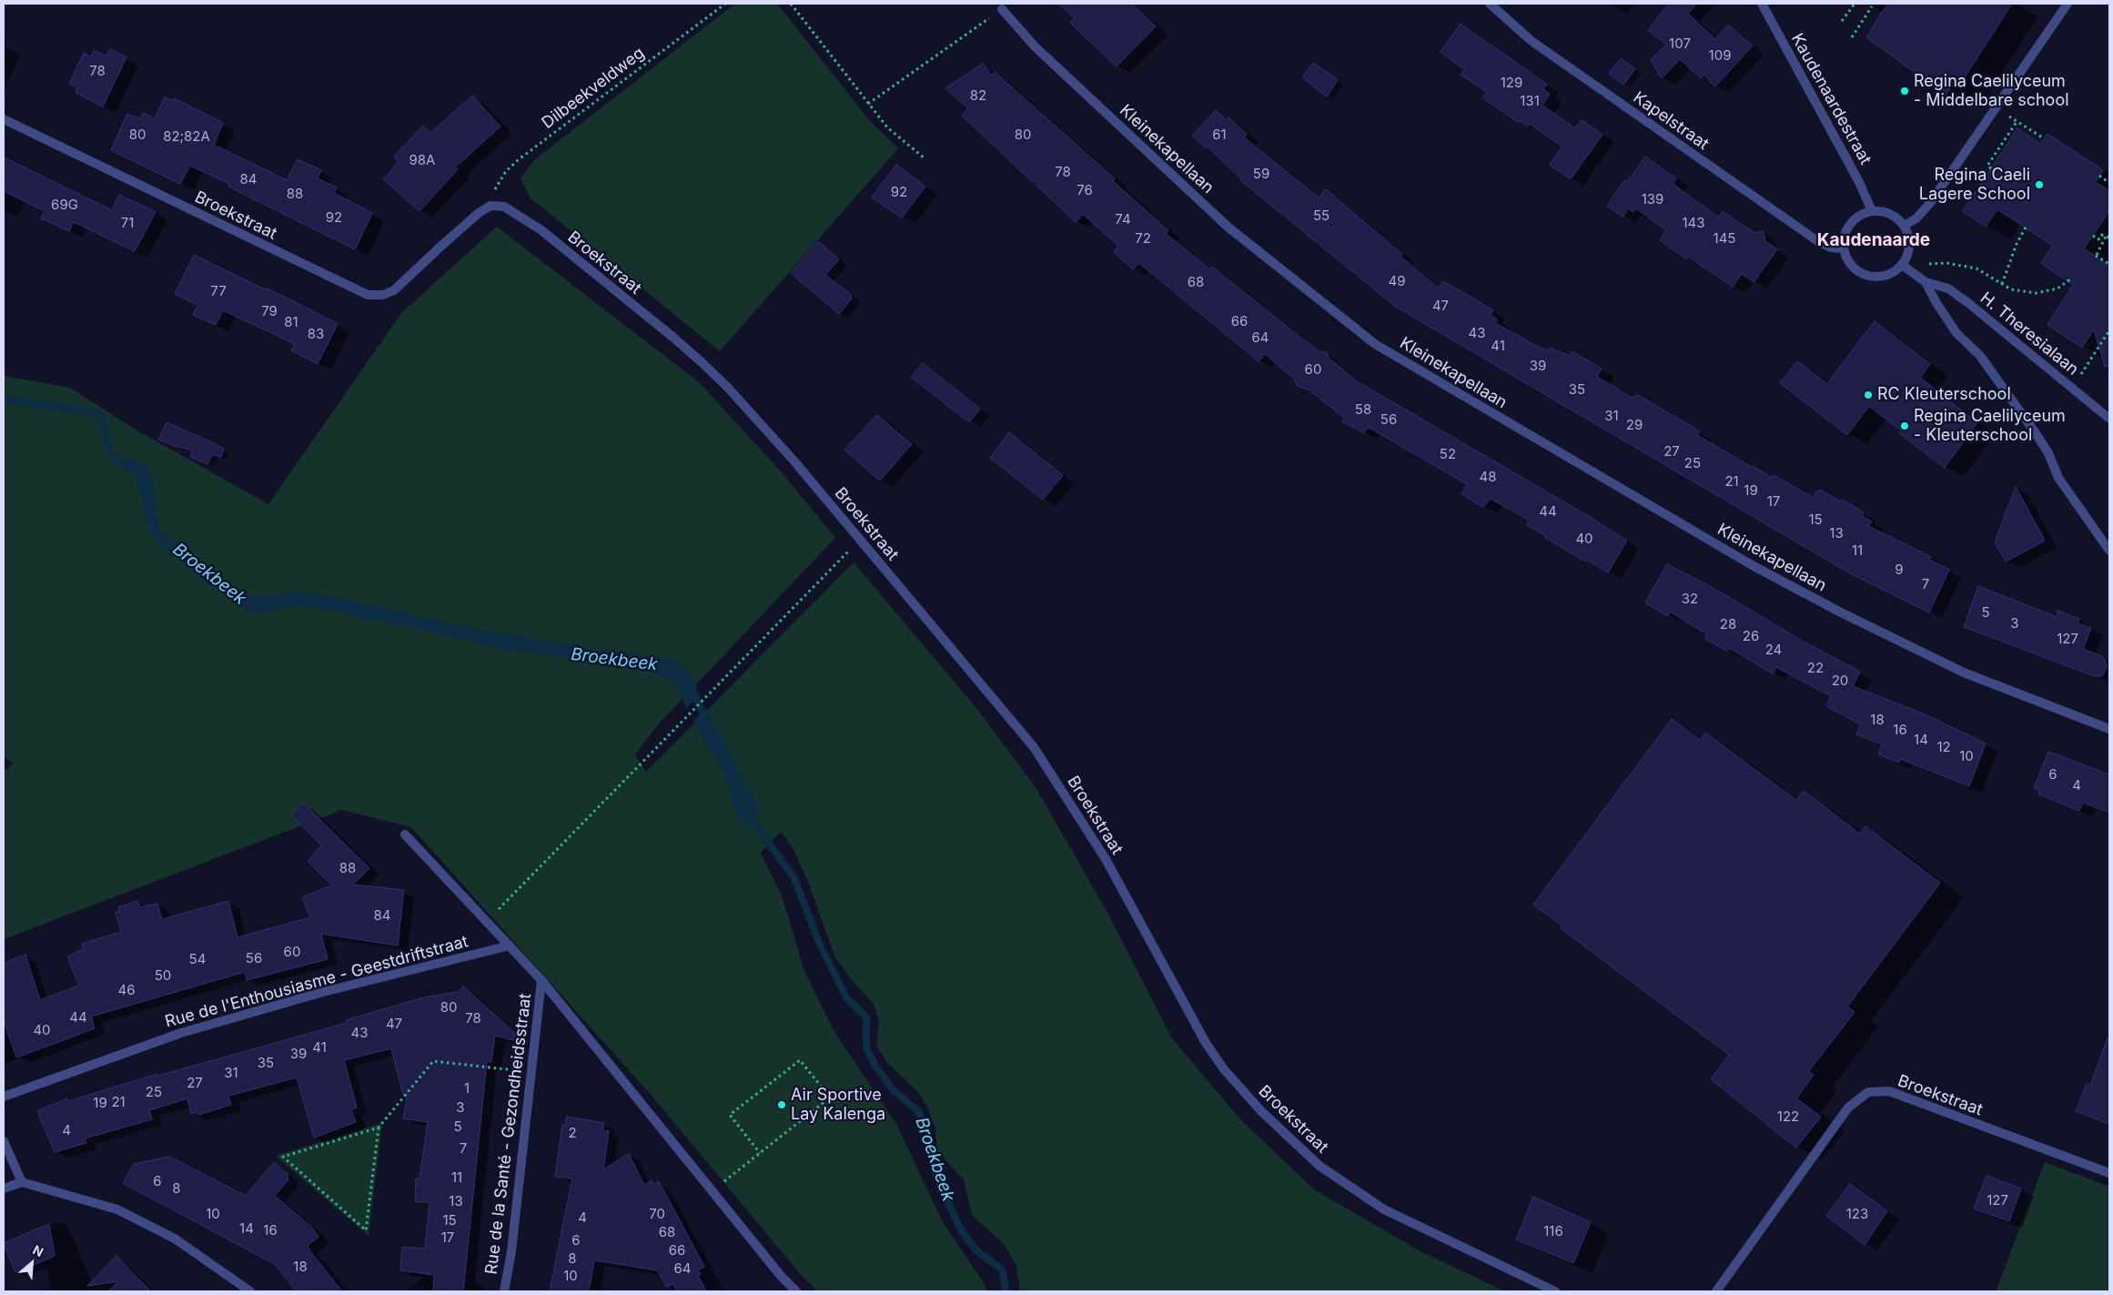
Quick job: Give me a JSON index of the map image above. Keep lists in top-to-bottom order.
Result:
{
  "streets": {
    "street": [
      "Kaudenaardestraat",
      "Kapelstraat",
      "Kleinekapellaan",
      "Broekstraat",
      "H. Theresialaan",
      "Rue de l'Enthousiasme - Geestdriftstraat",
      "Rue de la Santé - Gezondheidsstraat"
    ],
    "path": ["Dilbeekveldweg"]
  },
  "crossings": [
    ["Dilbeekveldweg", "Broekstraat"],
    ["Kaudenaardestraat", "Kapelstraat"]
  ],
  "districts": ["Kaudenaarde"],
  "water": ["Broekbeek"],
  "places": [
    "Regina Caelilyceum - Middelbare school",
    "Regina Caeli Lagere School",
    "RC Kleuterschool",
    "Regina Caelilyceum - Kleuterschool",
    "Air Sportive Lay Kalenga"
  ],
  "house_numbers": [
    "107",
    "109",
    "78",
    "129",
    "82",
    "131",
    "80",
    "80",
    "61",
    "82;82A",
    "98A",
    "78",
    "59",
    "84",
    "76",
    "92",
    "88",
    "139",
    "69G",
    "55",
    "92",
    "74",
    "71",
    "143",
    "72",
    "145",
    "49",
    "68",
    "77",
    "47",
    "79",
    "66",
    "81",
    "43",
    "83",
    "64",
    "41",
    "39",
    "60",
    "35",
    "58",
    "31",
    "56",
    "29",
    "27",
    "52",
    "25",
    "48",
    "21",
    "19",
    "17",
    "44",
    "15",
    "13",
    "40",
    "11",
    "9",
    "7",
    "32",
    "5",
    "3",
    "28",
    "26",
    "127",
    "24",
    "22",
    "20",
    "18",
    "16",
    "14",
    "12",
    "10",
    "6",
    "4",
    "88",
    "84",
    "60",
    "56",
    "54",
    "50",
    "46",
    "80",
    "44",
    "78",
    "47",
    "40",
    "43",
    "41",
    "39",
    "35",
    "31",
    "27",
    "1",
    "25",
    "21",
    "19",
    "3",
    "122",
    "5",
    "4",
    "2",
    "7",
    "11",
    "6",
    "8",
    "127",
    "13",
    "10",
    "70",
    "123",
    "4",
    "15",
    "14",
    "16",
    "116",
    "68",
    "17",
    "6",
    "66",
    "8",
    "18",
    "64",
    "10"
  ],
  "north": "top right"
}
